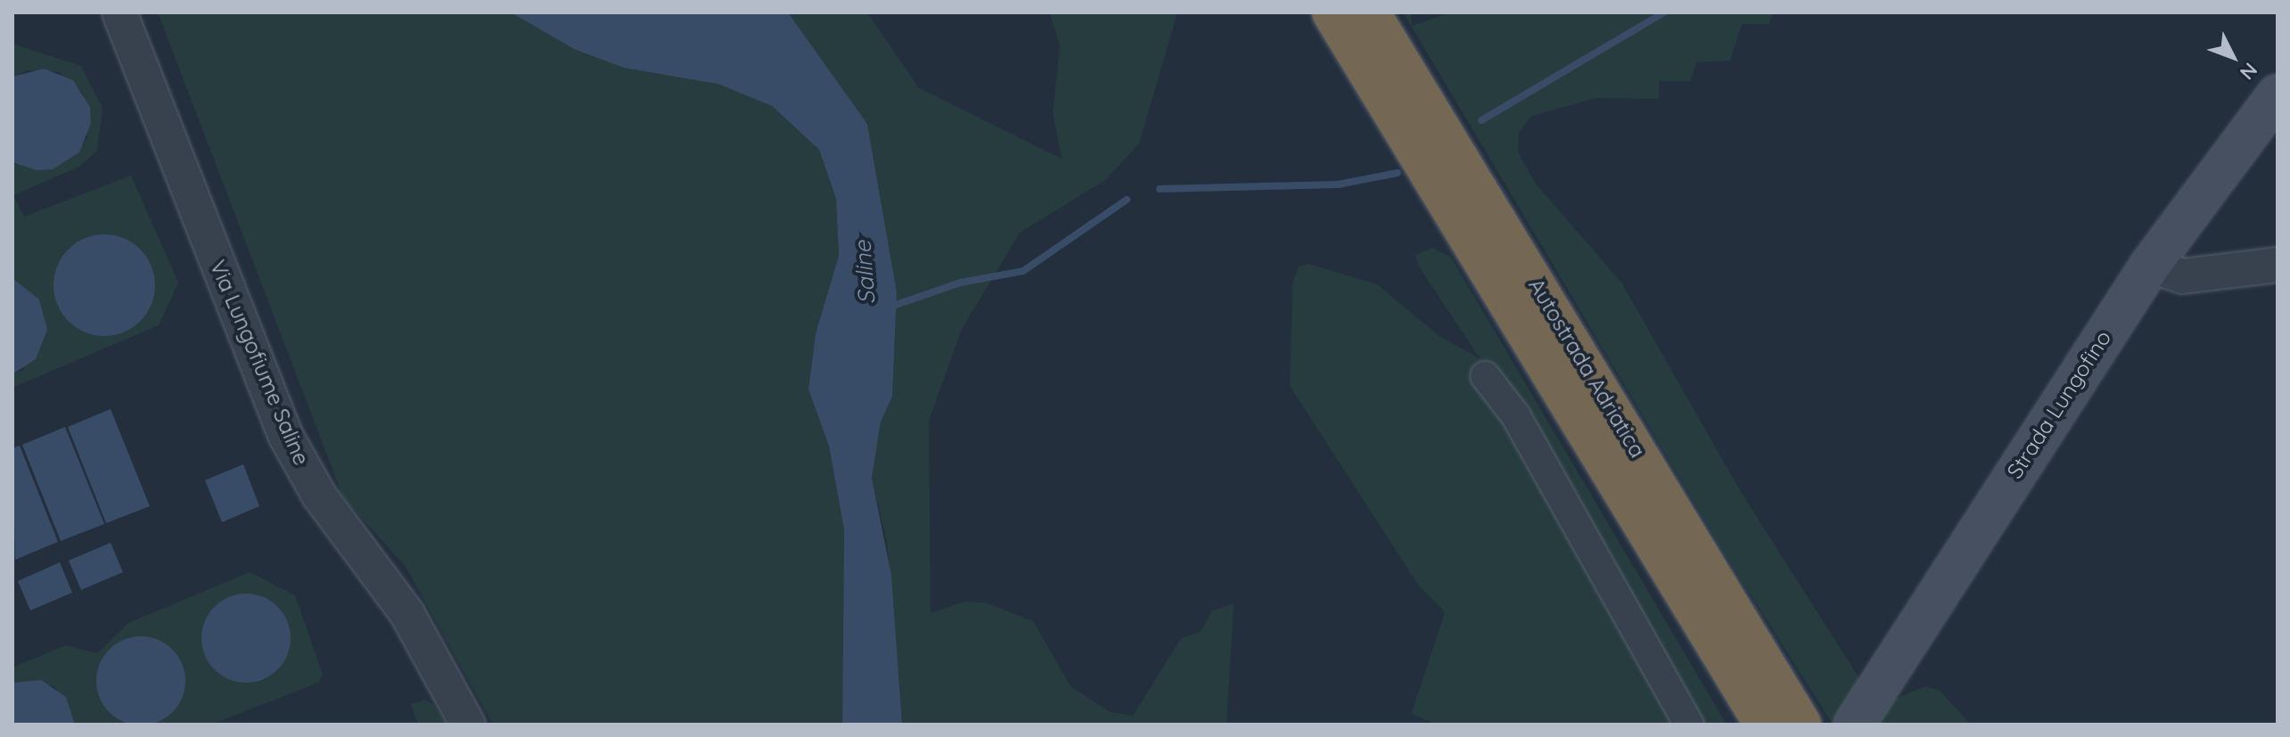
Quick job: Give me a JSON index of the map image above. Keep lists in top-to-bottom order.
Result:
{
  "streets": {
    "highway": ["Autostrada Adriatica"],
    "main road": ["Strada Lungofino"],
    "street": ["Via Lungofiume Saline"]
  },
  "water": ["Saline"],
  "north": "bottom right"
}
